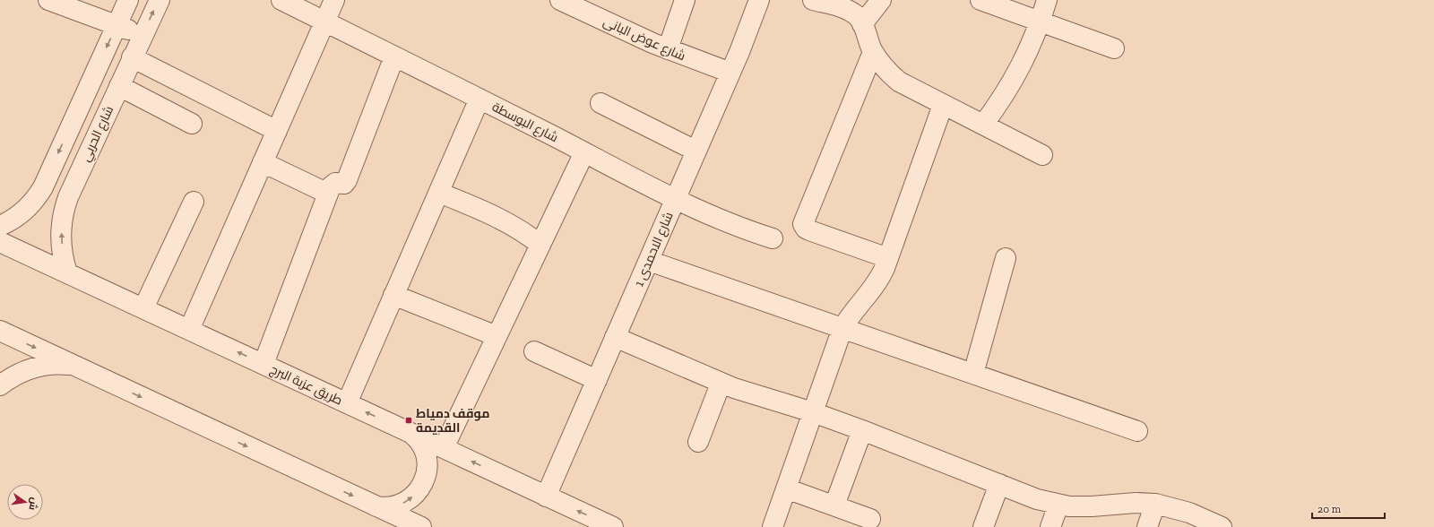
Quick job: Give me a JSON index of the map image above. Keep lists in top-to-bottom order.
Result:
{
  "streets": {
    "street": [
      "شارع عوض البانى",
      "شارع البوسطة",
      "شارع الحربي",
      "شارع الاحمدى 1",
      "طريق عزبة البرج"
    ]
  },
  "crossings": [
    ["شارع عوض البانى", "شارع الاحمدى 1"],
    ["شارع البوسطة", "شارع الاحمدى 1"],
    ["شارع الحربي", "طريق عزبة البرج"],
    ["شارع الاحمدى 1", "طريق عزبة البرج"]
  ],
  "places": {
    "transit": ["موقف دمياط القديمة"]
  },
  "scale_bar": "20 m",
  "north": "right"
}
